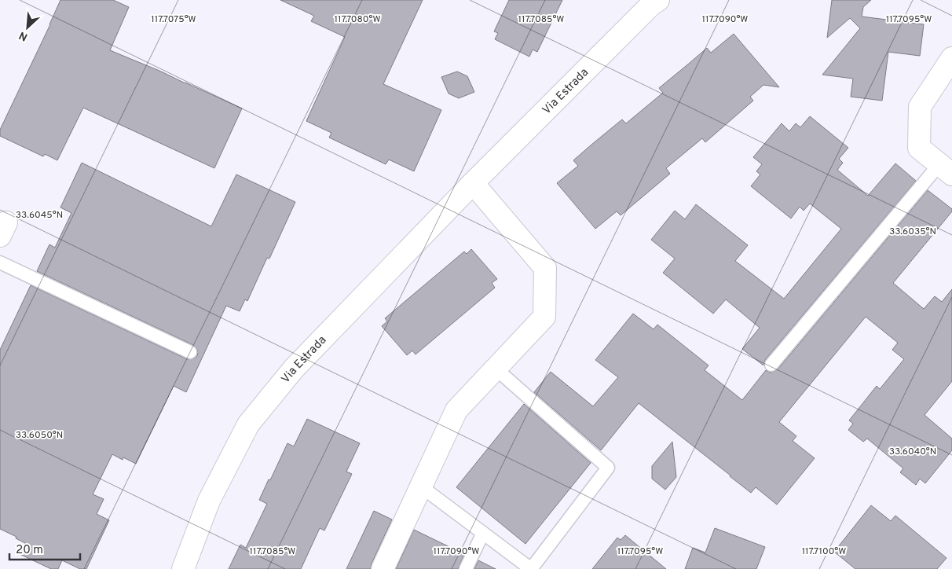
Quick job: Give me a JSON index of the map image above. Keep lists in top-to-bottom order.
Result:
{
  "streets": {
    "street": ["Via Estrada"]
  },
  "scale_bar": "20 m",
  "north": "bottom left",
  "coordinates": [
    "117.7075°W",
    "117.7080°W",
    "117.7085°W",
    "117.7090°W",
    "117.7095°W",
    "33.6045°N",
    "33.6035°N",
    "33.6050°N",
    "33.6040°N",
    "117.7100°W"
  ]
}
